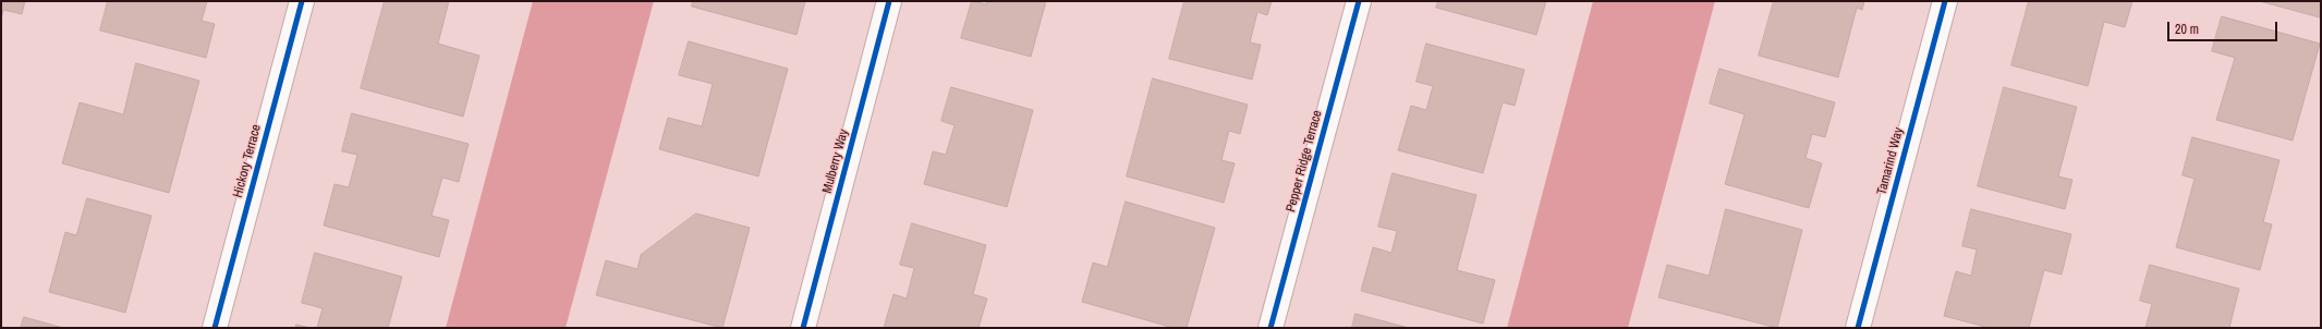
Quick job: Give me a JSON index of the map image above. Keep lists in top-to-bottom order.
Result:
{
  "streets": {
    "street": [
      "Hickory Terrace",
      "Mulberry Way",
      "Pepper Ridge Terrace",
      "Tamarind Way"
    ]
  },
  "scale_bar": "20 m"
}
